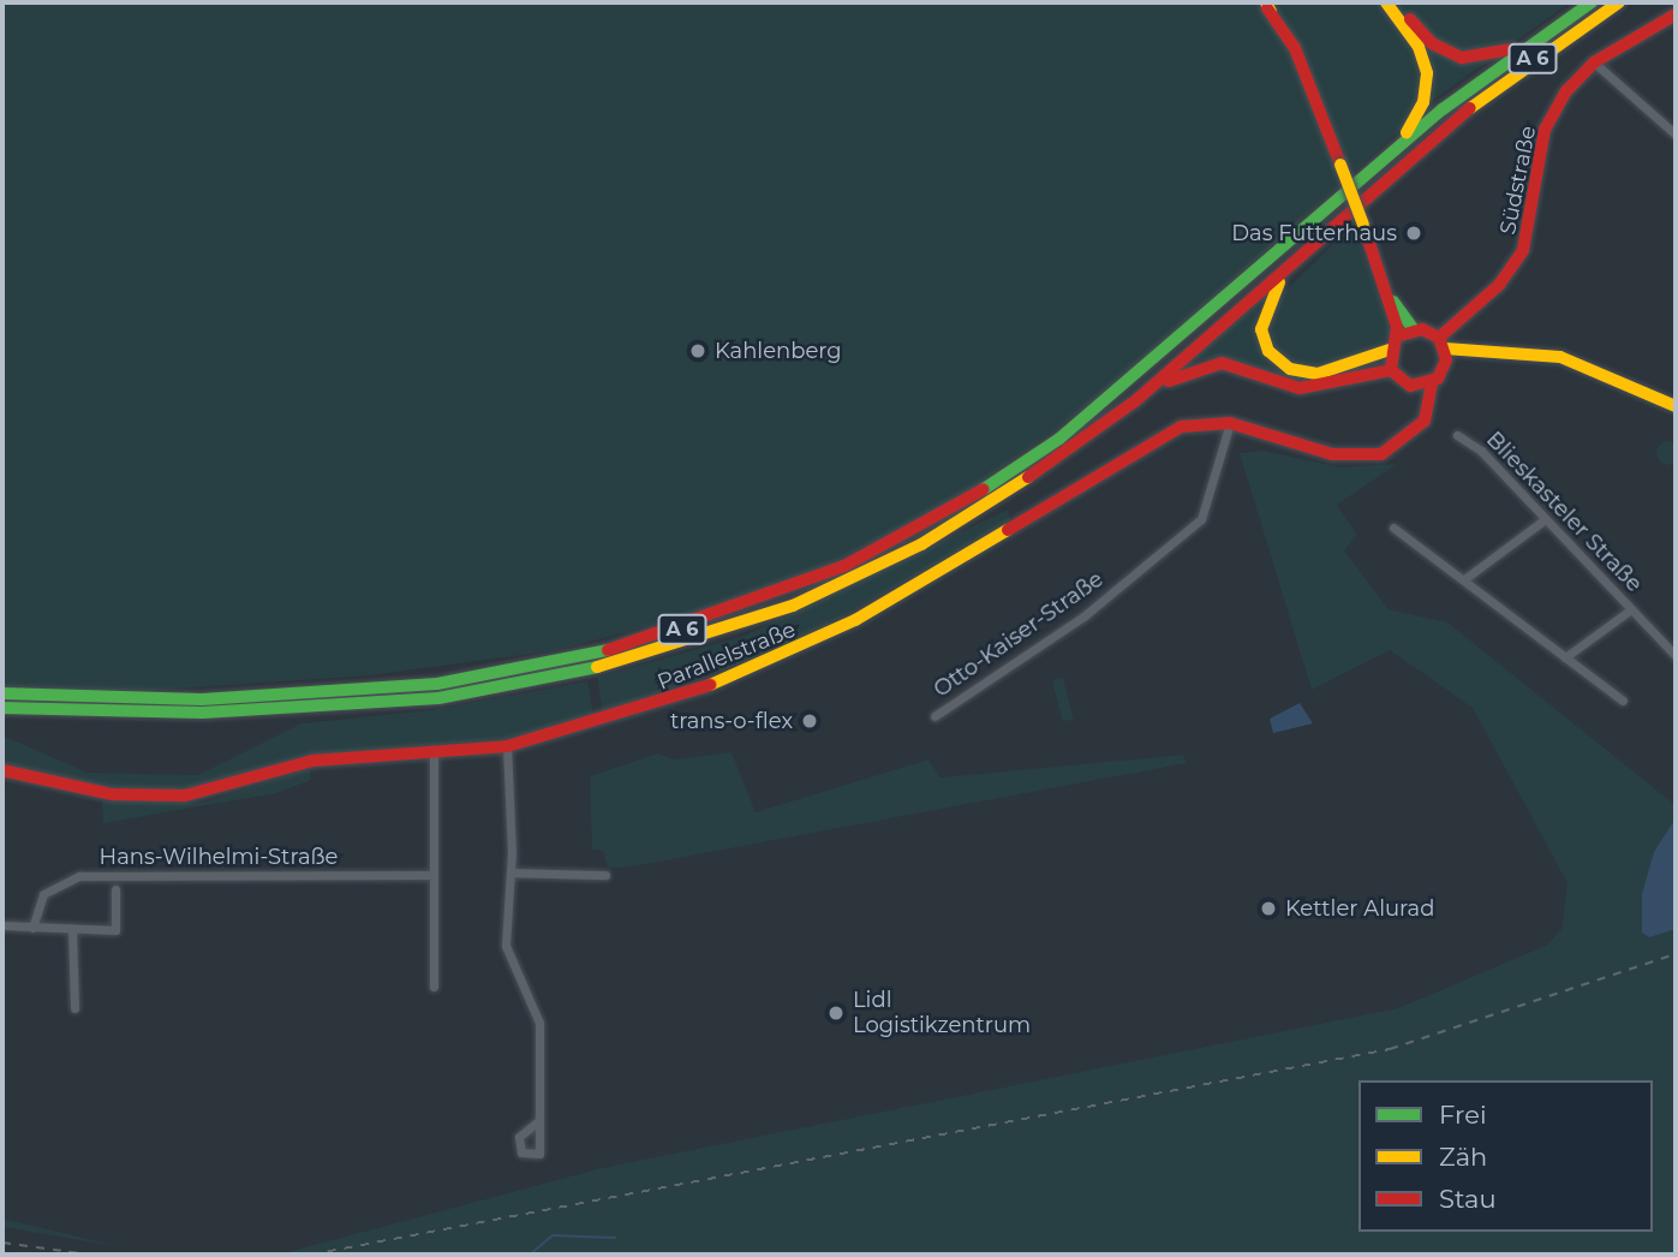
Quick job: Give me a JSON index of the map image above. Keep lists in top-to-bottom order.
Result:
{
  "streets": {
    "main road": ["A 6", "Südstraße", "Parallelstraße"],
    "street": ["Blieskasteler Straße", "Otto-Kaiser-Straße", "Hans-Wilhelmi-Straße"]
  },
  "crossings": [
    ["Otto-Kaiser-Straße", "Parallelstraße"]
  ],
  "places": [
    "Das Futterhaus",
    "Kahlenberg",
    "trans-o-flex",
    "Kettler Alurad",
    "Lidl Logistikzentrum"
  ],
  "legend": ["Frei", "Zäh", "Stau"]
}
